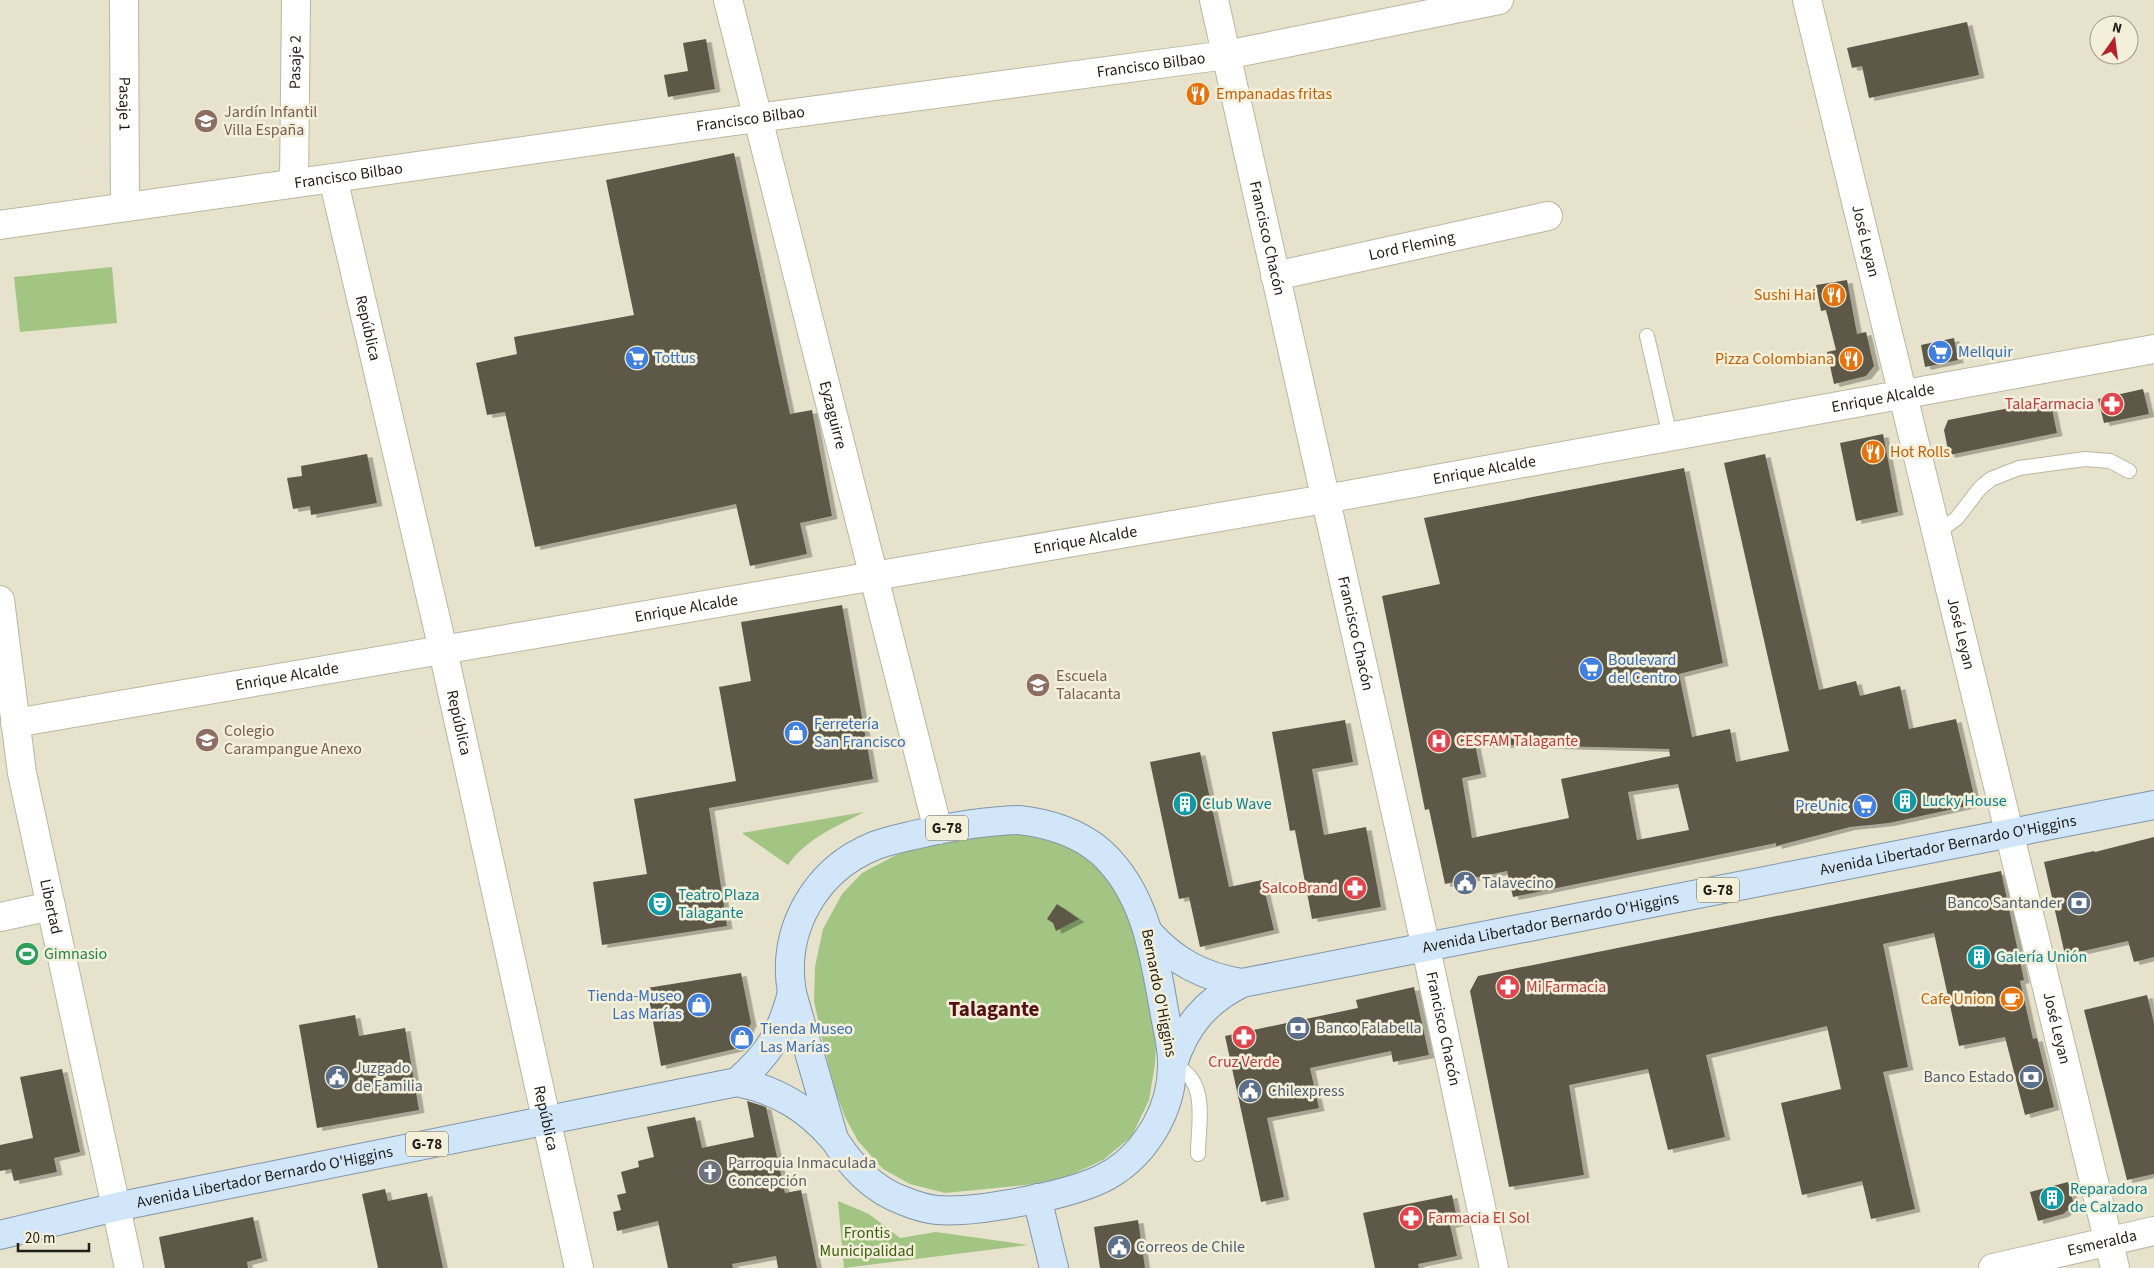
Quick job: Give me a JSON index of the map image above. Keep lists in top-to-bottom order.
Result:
{
  "streets": {
    "main road": ["G-78", "Avenida Libertador Bernardo O'Higgins", "Bernardo O'Higgins"],
    "street": [
      "Pasaje 2",
      "Francisco Bilbao",
      "Pasaje 1",
      "Francisco Chacón",
      "José Leyan",
      "Lord Fleming",
      "República",
      "Enrique Alcalde",
      "Eyzaguirre",
      "Libertad",
      "Esmeralda"
    ]
  },
  "crossings": [
    ["Pasaje 2", "Francisco Bilbao"],
    ["Francisco Bilbao", "Pasaje 1"],
    ["Francisco Bilbao", "Francisco Chacón"],
    ["Francisco Bilbao", "República"],
    ["Francisco Bilbao", "Eyzaguirre"],
    ["Francisco Chacón", "Lord Fleming"],
    ["Francisco Chacón", "Enrique Alcalde"],
    ["Francisco Chacón", "Avenida Libertador Bernardo O'Higgins"],
    ["José Leyan", "Enrique Alcalde"],
    ["José Leyan", "Avenida Libertador Bernardo O'Higgins"],
    ["José Leyan", "Esmeralda"],
    ["República", "Enrique Alcalde"],
    ["República", "Avenida Libertador Bernardo O'Higgins"],
    ["Enrique Alcalde", "Eyzaguirre"],
    ["Enrique Alcalde", "Libertad"],
    ["Eyzaguirre", "Bernardo O'Higgins"],
    ["G-78", "Avenida Libertador Bernardo O'Higgins"],
    ["G-78", "Bernardo O'Higgins"],
    ["Avenida Libertador Bernardo O'Higgins", "Libertad"],
    ["Avenida Libertador Bernardo O'Higgins", "Bernardo O'Higgins"]
  ],
  "districts": ["Talagante"],
  "parks": ["Frontis Municipalidad"],
  "places": {
    "restaurant": [
      "Empanadas fritas",
      "Sushi Hai",
      "Pizza Colombiana",
      "Hot Rolls"
    ],
    "school or university": ["Jardín Infantil Villa España", "Escuela Talacanta", "Colegio Carampangue Anexo"],
    "supermarket": [
      "Mellquir",
      "Tottus",
      "Boulevard del Centro",
      "PreUnic"
    ],
    "pharmacy": [
      "TalaFarmacia",
      "SalcoBrand",
      "Mi Farmacia",
      "Cruz Verde",
      "Farmacia El Sol"
    ],
    "shop": ["Ferretería San Francisco", "Tienda-Museo Las Marías", "Tienda Museo Las Marías"],
    "hospital": ["CESFAM Talagante"],
    "building": [
      "Lucky House",
      "Club Wave",
      "Galería Unión",
      "Reparadora de Calzado"
    ],
    "public building": [
      "Talavecino",
      "Juzgado de Familia",
      "Chilexpress",
      "Correos de Chile"
    ],
    "bank": ["Banco Santander", "Banco Falabella", "Banco Estado"],
    "theatre": ["Teatro Plaza Talagante"],
    "sports": ["Gimnasio"],
    "cafe": ["Cafe Union"],
    "church": ["Parroquia Inmaculada Concepción"]
  },
  "scale_bar": "20 m",
  "north": "top"
}
